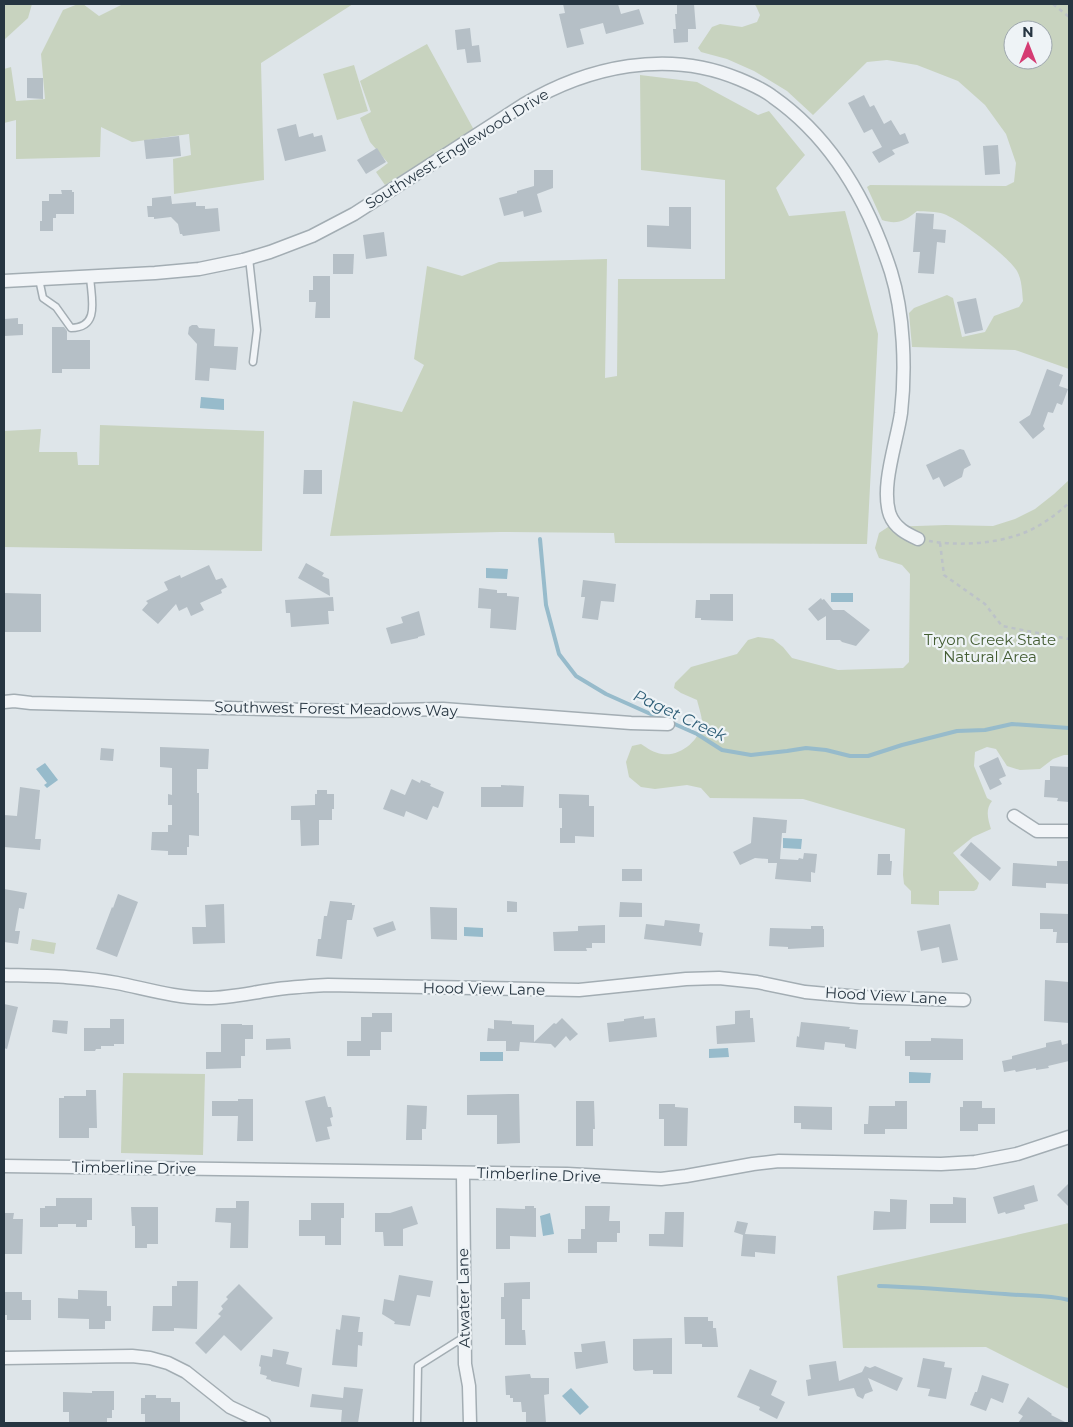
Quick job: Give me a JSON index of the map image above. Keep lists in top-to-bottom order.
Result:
{
  "streets": {
    "street": [
      "Southwest Englewood Drive",
      "Southwest Forest Meadows Way",
      "Hood View Lane",
      "Timberline Drive",
      "Atwater Lane"
    ]
  },
  "crossings": [
    ["Timberline Drive", "Atwater Lane"]
  ],
  "water": ["Paget Creek"],
  "parks": ["Tryon Creek State Natural Area"],
  "north": "top"
}
